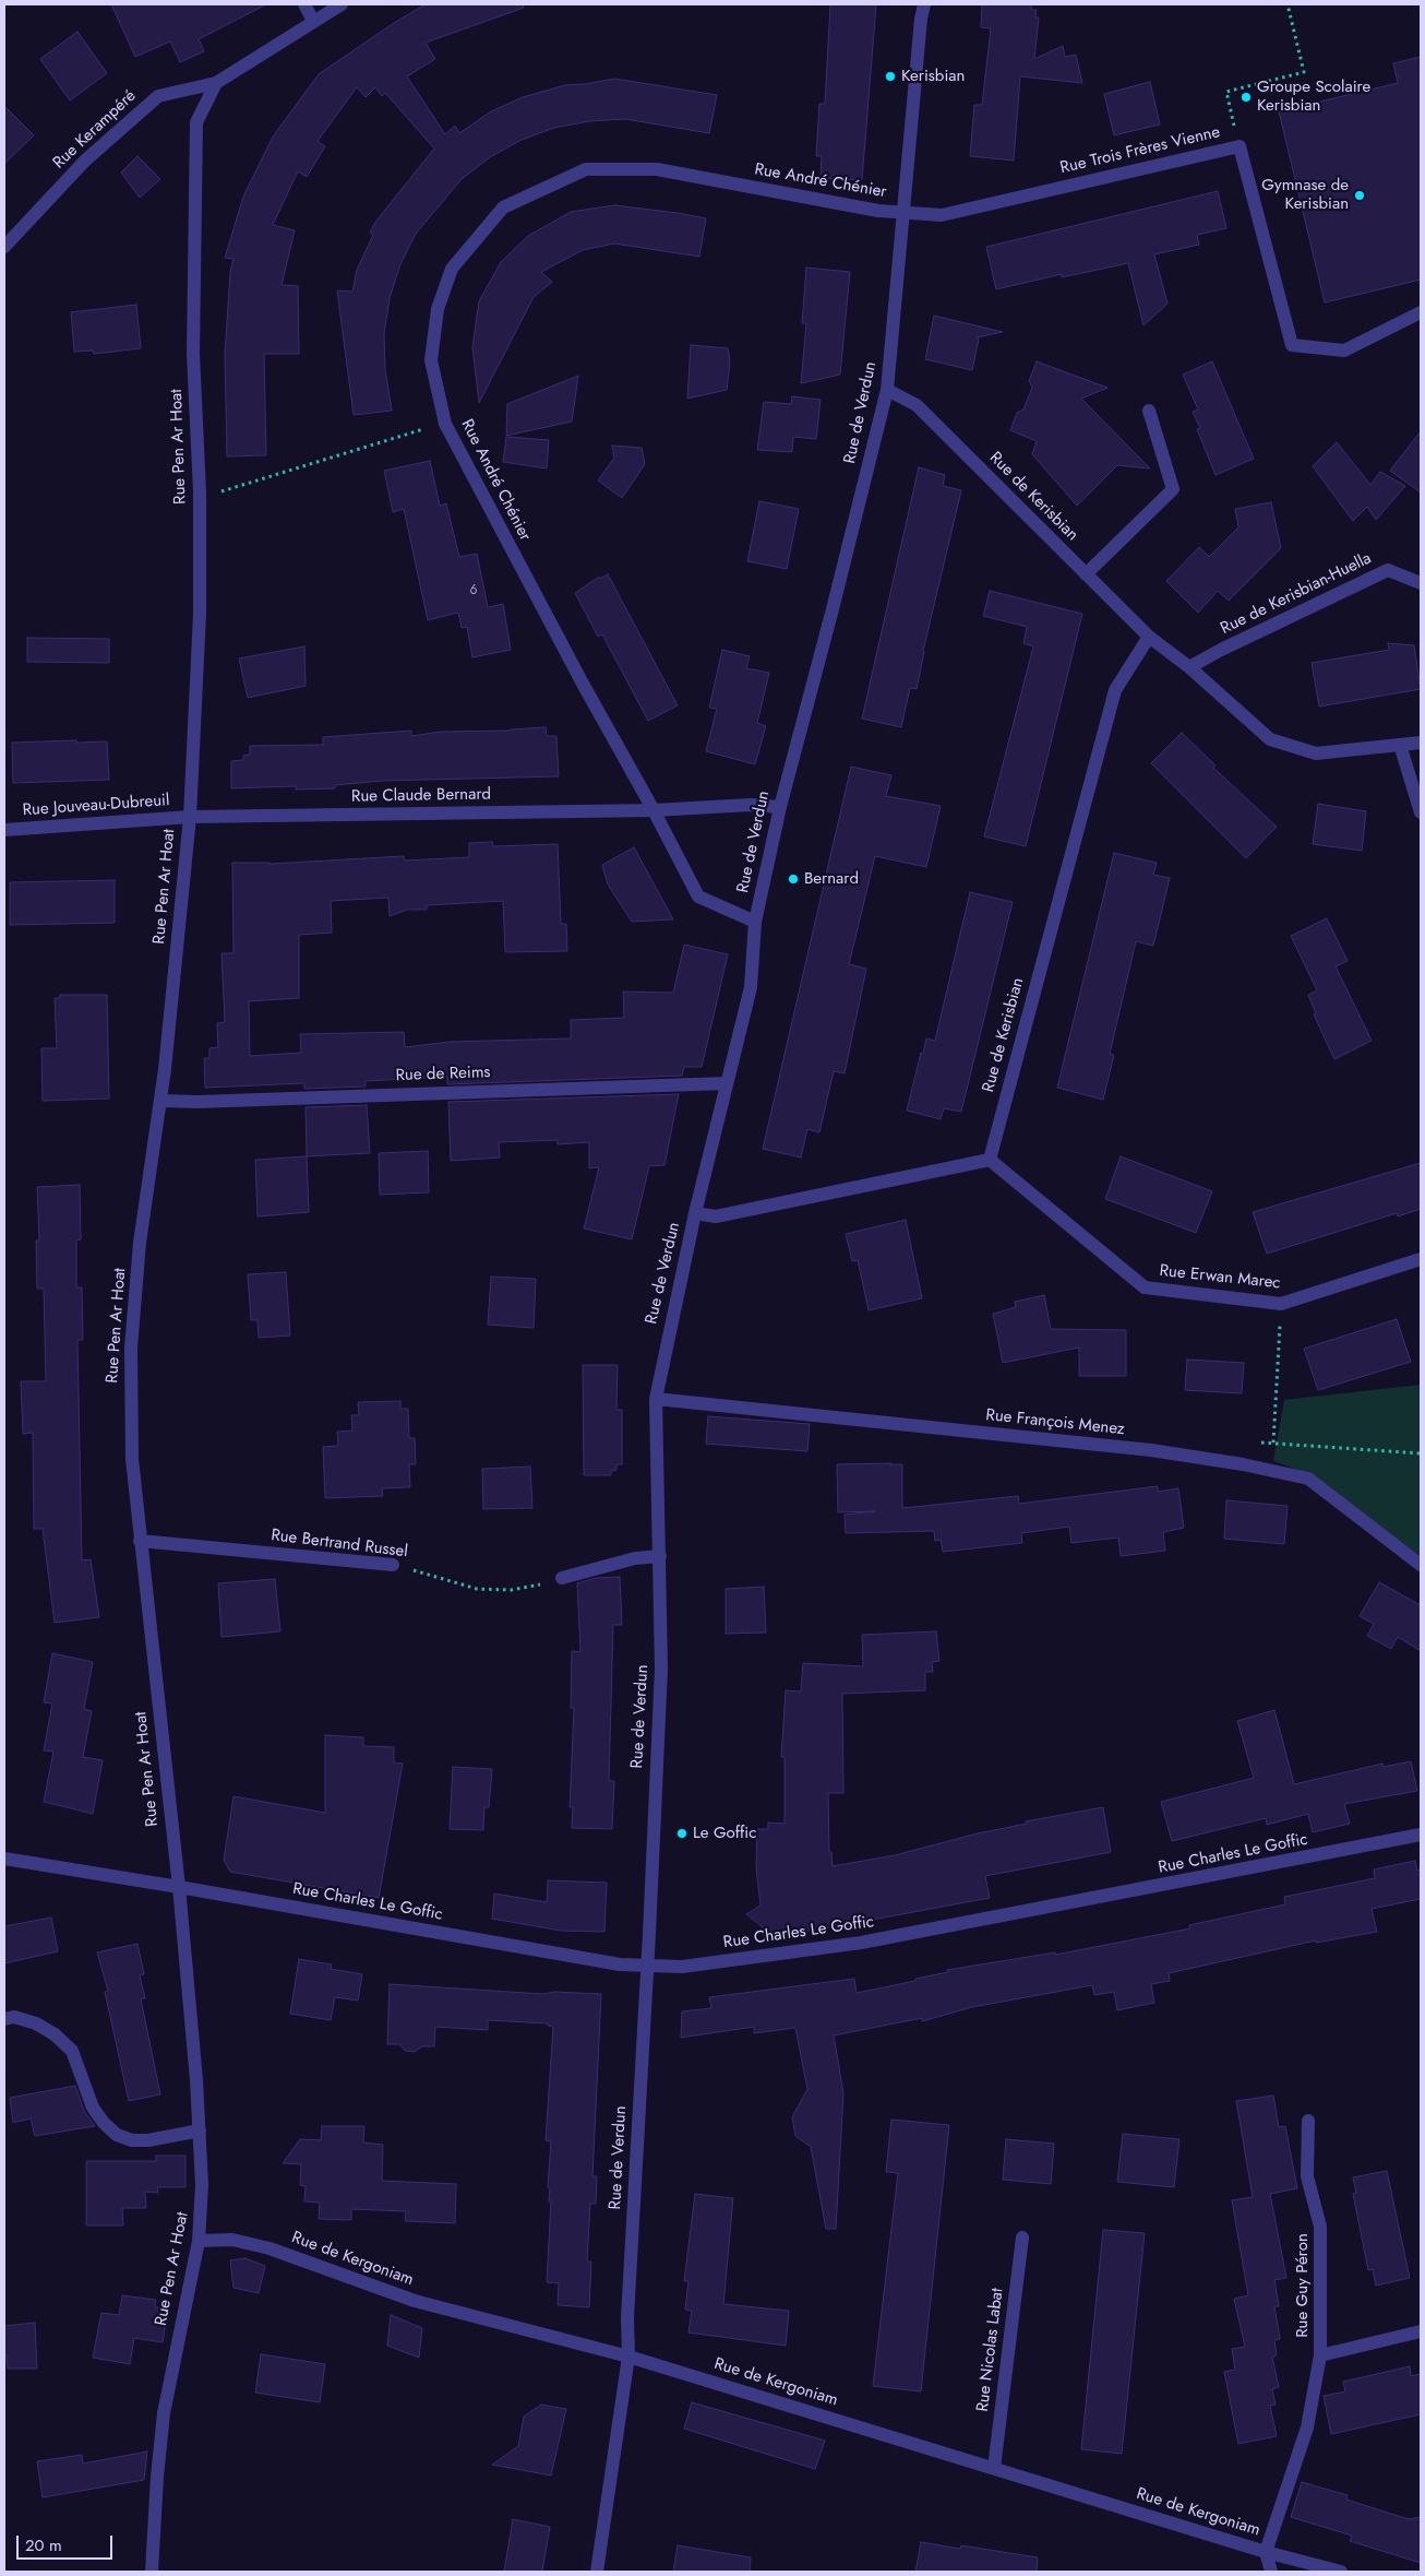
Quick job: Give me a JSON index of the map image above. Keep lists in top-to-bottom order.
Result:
{
  "streets": {
    "street": [
      "Rue Kerampéré",
      "Rue Trois Frères Vienne",
      "Rue André Chénier",
      "Rue de Verdun",
      "Rue Pen Ar Hoat",
      "Rue de Kerisbian",
      "Rue de Kerisbian-Huella",
      "Rue Claude Bernard",
      "Rue Jouveau-Dubreuil",
      "Rue de Reims",
      "Rue Erwan Marec",
      "Rue François Menez",
      "Rue Bertrand Russel",
      "Rue Charles Le Goffic",
      "Rue de Kergoniam",
      "Rue Guy Péron",
      "Rue Nicolas Labat"
    ]
  },
  "crossings": [
    ["Rue Kerampéré", "Rue Pen Ar Hoat"],
    ["Rue Trois Frères Vienne", "Rue André Chénier"],
    ["Rue Trois Frères Vienne", "Rue de Verdun"],
    ["Rue André Chénier", "Rue de Verdun"],
    ["Rue André Chénier", "Rue Claude Bernard"],
    ["Rue de Verdun", "Rue de Kerisbian"],
    ["Rue de Verdun", "Rue Claude Bernard"],
    ["Rue de Verdun", "Rue de Reims"],
    ["Rue de Verdun", "Rue François Menez"],
    ["Rue de Verdun", "Rue Charles Le Goffic"],
    ["Rue de Verdun", "Rue de Kergoniam"],
    ["Rue Pen Ar Hoat", "Rue Claude Bernard"],
    ["Rue Pen Ar Hoat", "Rue Jouveau-Dubreuil"],
    ["Rue Pen Ar Hoat", "Rue de Reims"],
    ["Rue Pen Ar Hoat", "Rue Bertrand Russel"],
    ["Rue Pen Ar Hoat", "Rue Charles Le Goffic"],
    ["Rue Pen Ar Hoat", "Rue de Kergoniam"],
    ["Rue de Kerisbian", "Rue de Kerisbian-Huella"],
    ["Rue de Kerisbian", "Rue Erwan Marec"],
    ["Rue Claude Bernard", "Rue Jouveau-Dubreuil"],
    ["Rue de Kergoniam", "Rue Guy Péron"],
    ["Rue de Kergoniam", "Rue Nicolas Labat"]
  ],
  "places": [
    "Kerisbian",
    "Groupe Scolaire Kerisbian",
    "Gymnase de Kerisbian",
    "Bernard",
    "Le Goffic"
  ],
  "house_numbers": ["6"],
  "scale_bar": "20 m"
}
